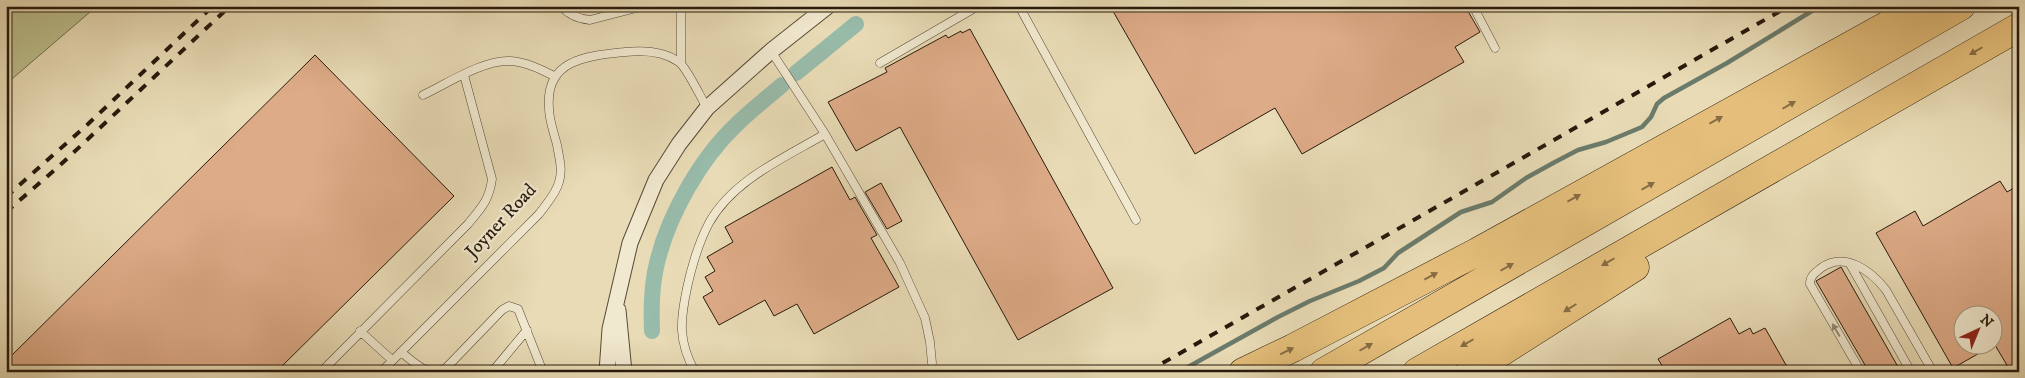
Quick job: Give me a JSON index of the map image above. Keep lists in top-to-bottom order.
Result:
{
  "streets": {
    "lane": ["Joyner Road"]
  },
  "north": "top right"
}
